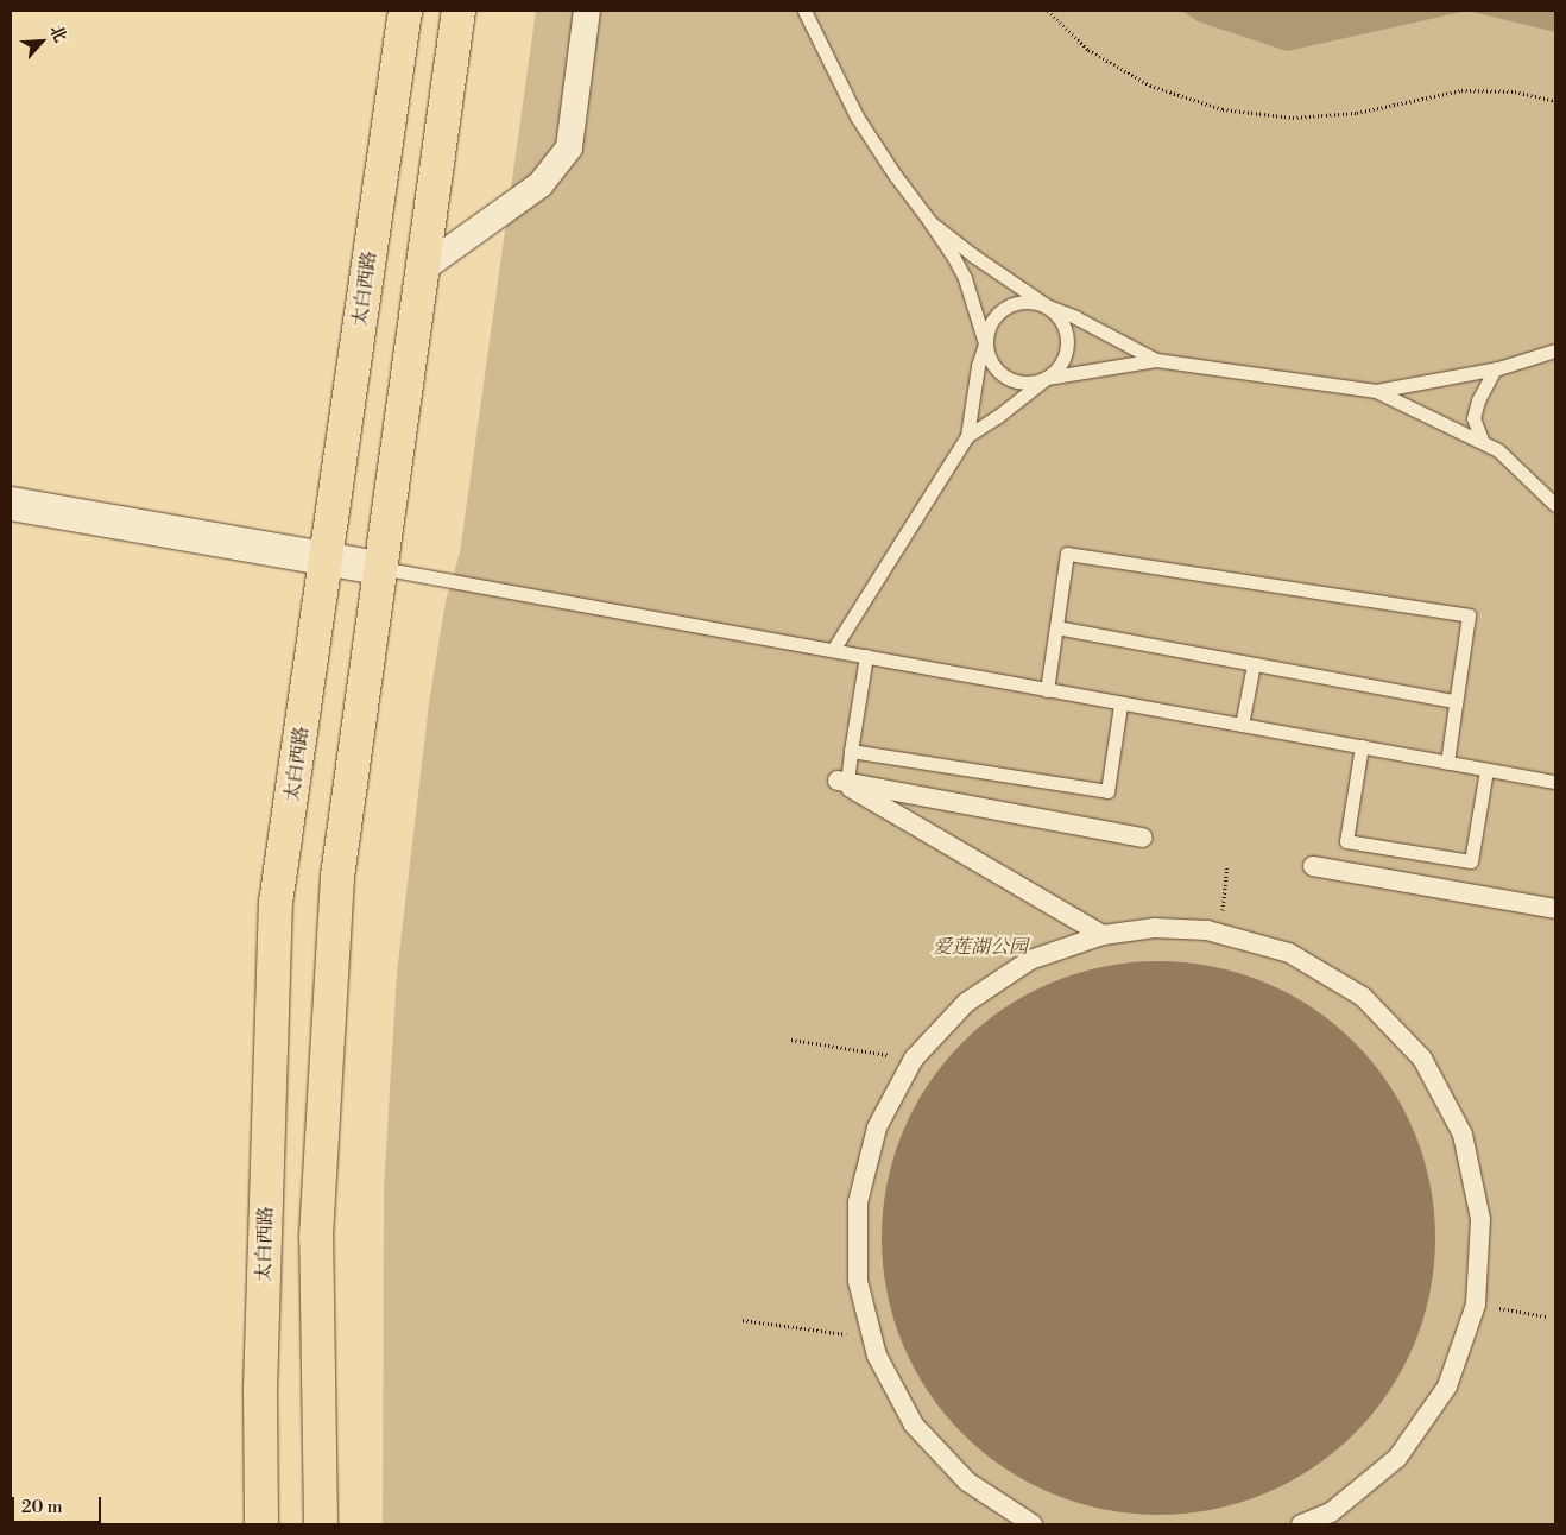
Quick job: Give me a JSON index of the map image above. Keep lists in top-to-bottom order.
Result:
{
  "streets": {
    "main road": ["太白西路"]
  },
  "parks": ["爱莲湖公园"],
  "scale_bar": "20 m",
  "north": "top right"
}
